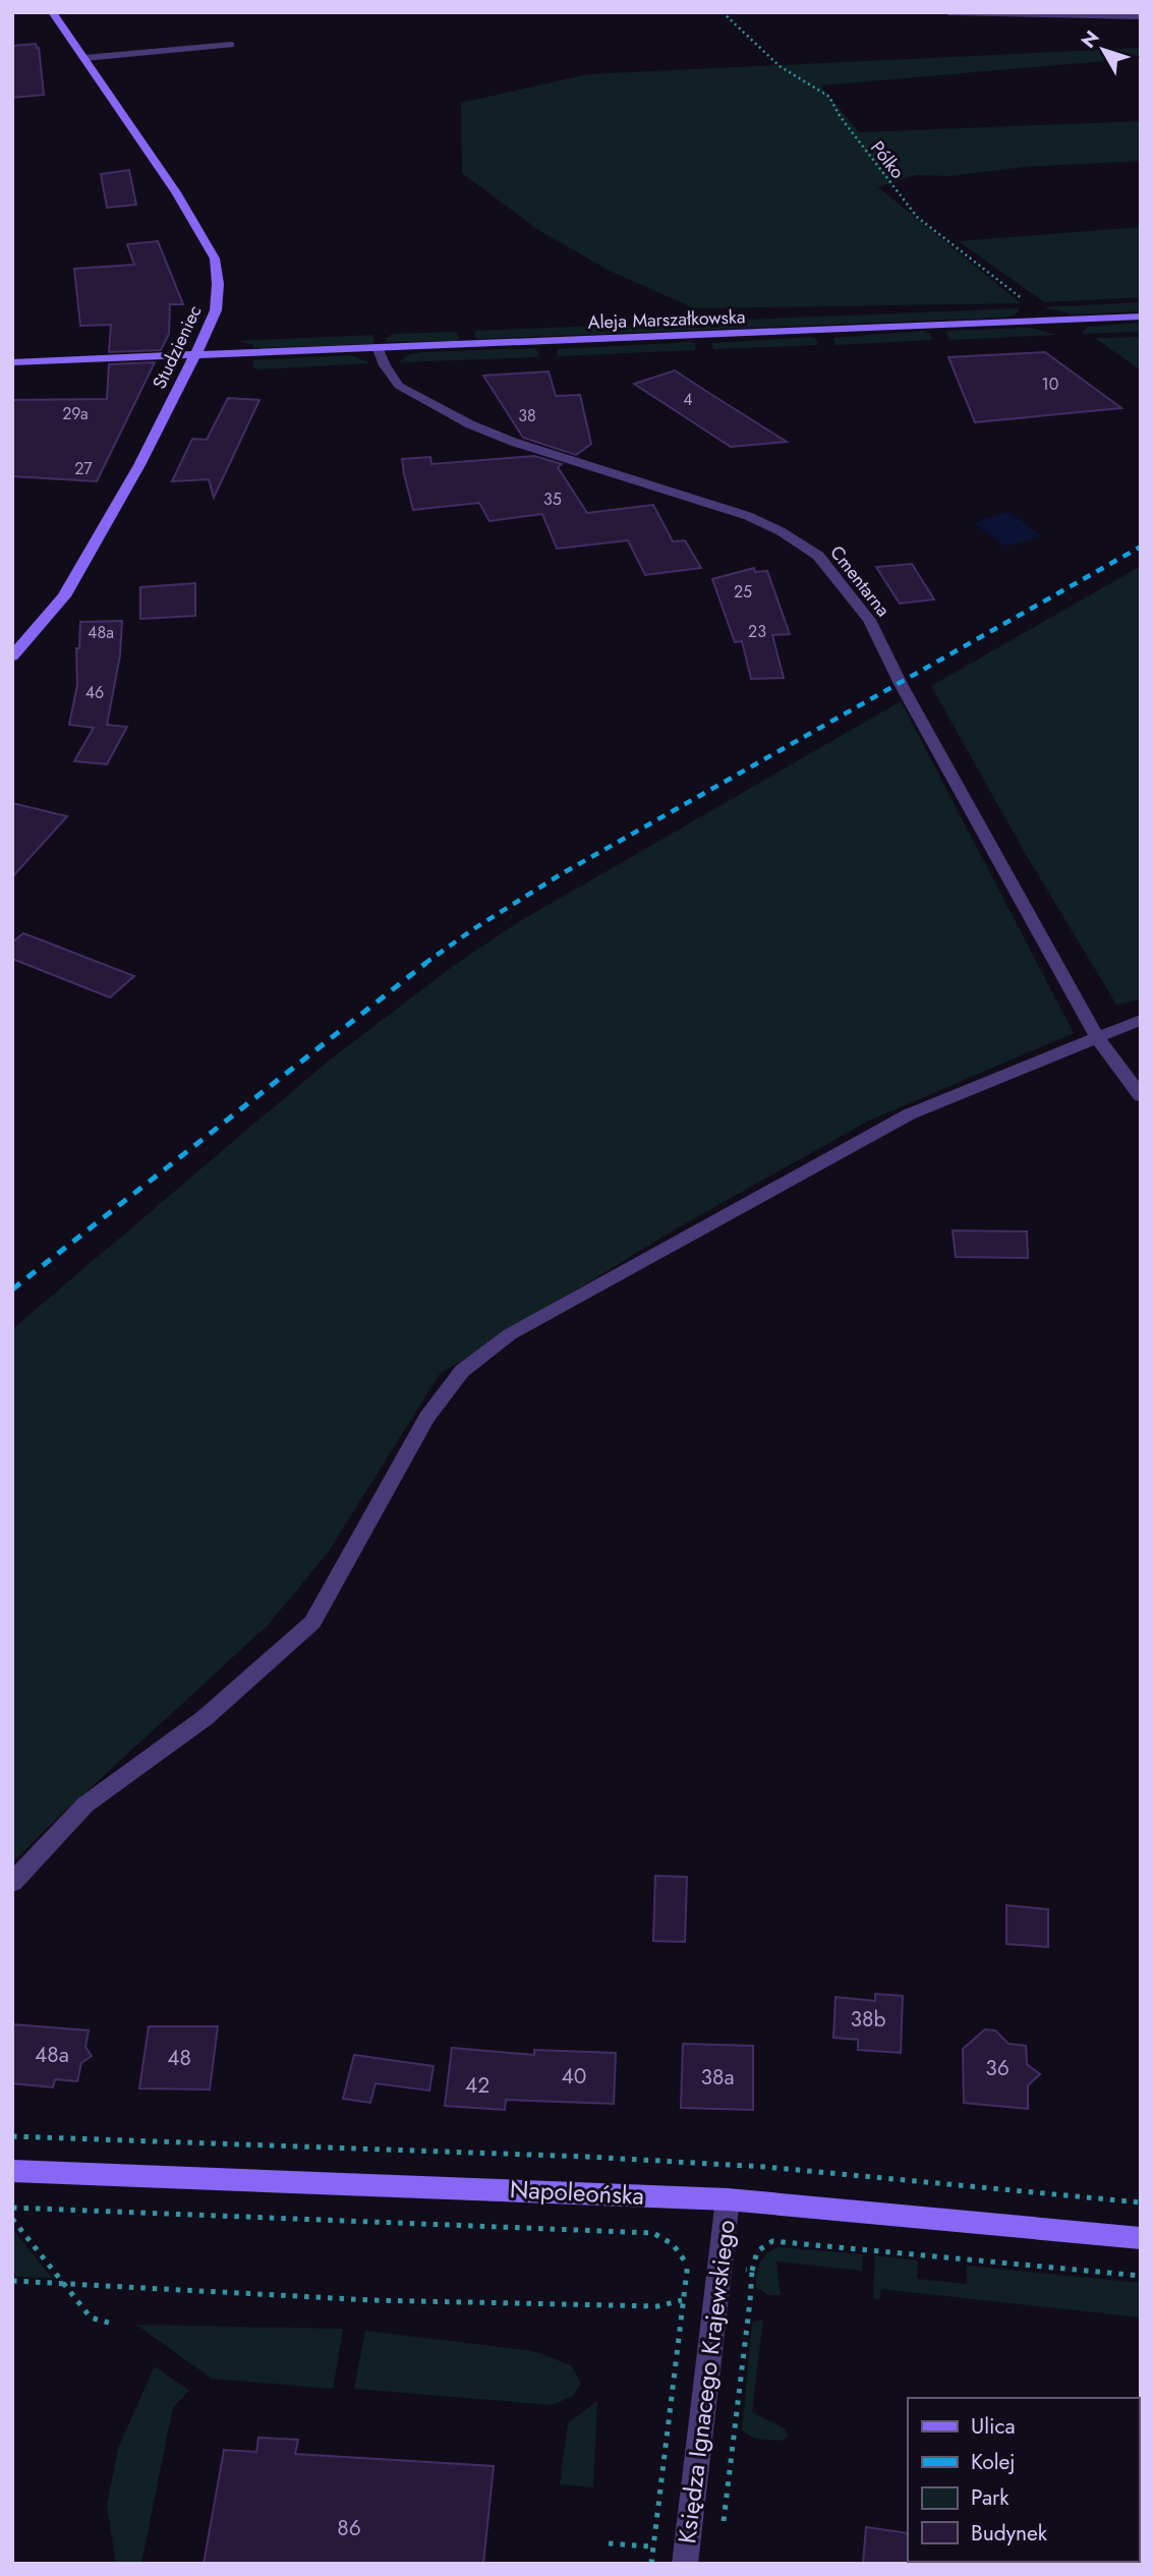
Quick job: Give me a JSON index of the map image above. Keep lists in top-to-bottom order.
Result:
{
  "streets": {
    "street": [
      "Aleja Marszałkowska",
      "Studzieniec",
      "Cmentarna",
      "Napoleońska",
      "Księdza Ignacego Krajewskiego"
    ],
    "path": ["Pólko"]
  },
  "crossings": [
    ["Pólko", "Aleja Marszałkowska"],
    ["Aleja Marszałkowska", "Studzieniec"],
    ["Aleja Marszałkowska", "Cmentarna"],
    ["Napoleońska", "Księdza Ignacego Krajewskiego"]
  ],
  "house_numbers": [
    "10",
    "4",
    "29a",
    "38",
    "27",
    "35",
    "25",
    "23",
    "48a",
    "46",
    "38b",
    "48a",
    "48",
    "36",
    "40",
    "38a",
    "42",
    "86"
  ],
  "legend": [
    "Ulica",
    "Kolej",
    "Park",
    "Budynek"
  ],
  "north": "top left"
}
